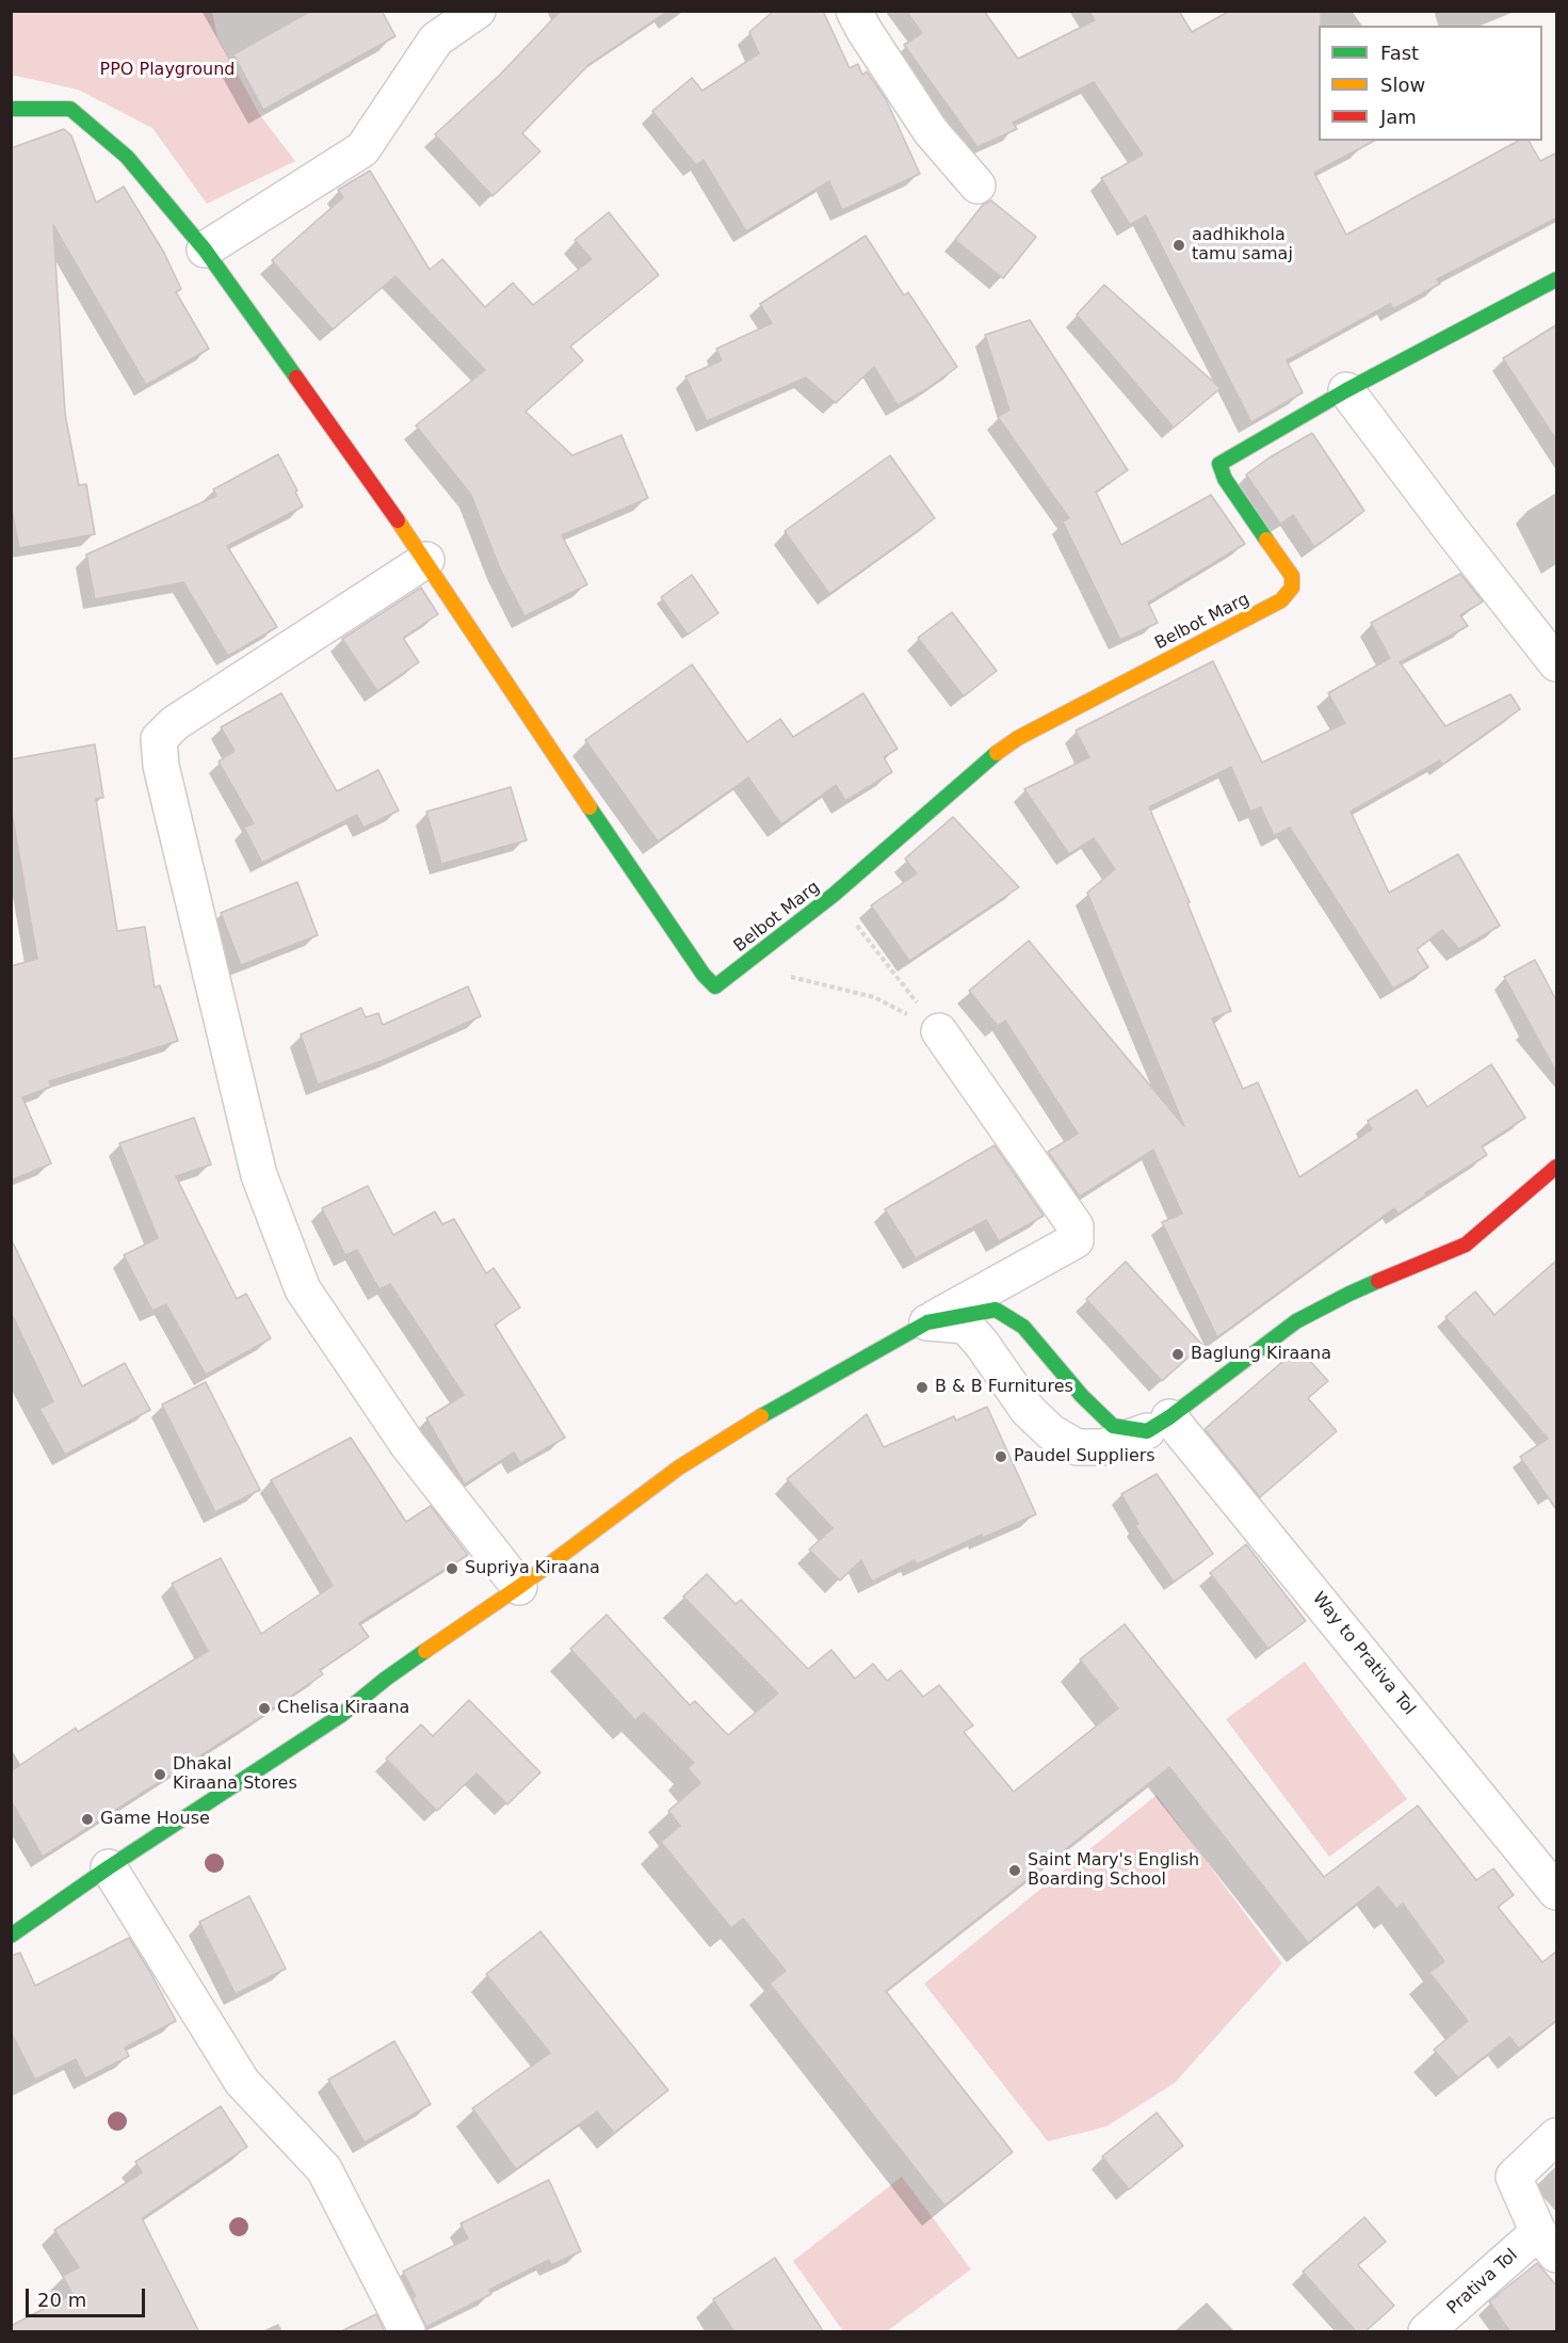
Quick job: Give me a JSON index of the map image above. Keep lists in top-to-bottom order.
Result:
{
  "streets": {
    "street": ["Belbot Marg", "Way to Prativa Tol", "Prativa Tol"]
  },
  "parks": ["PPO Playground"],
  "places": [
    "aadhikhola tamu samaj",
    "Baglung Kiraana",
    "B & B Furnitures",
    "Paudel Suppliers",
    "Supriya Kiraana",
    "Chelisa Kiraana",
    "Dhakal Kiraana Stores",
    "Game House",
    "Saint Mary's English Boarding School"
  ],
  "legend": ["Fast", "Slow", "Jam"],
  "scale_bar": "20 m"
}
